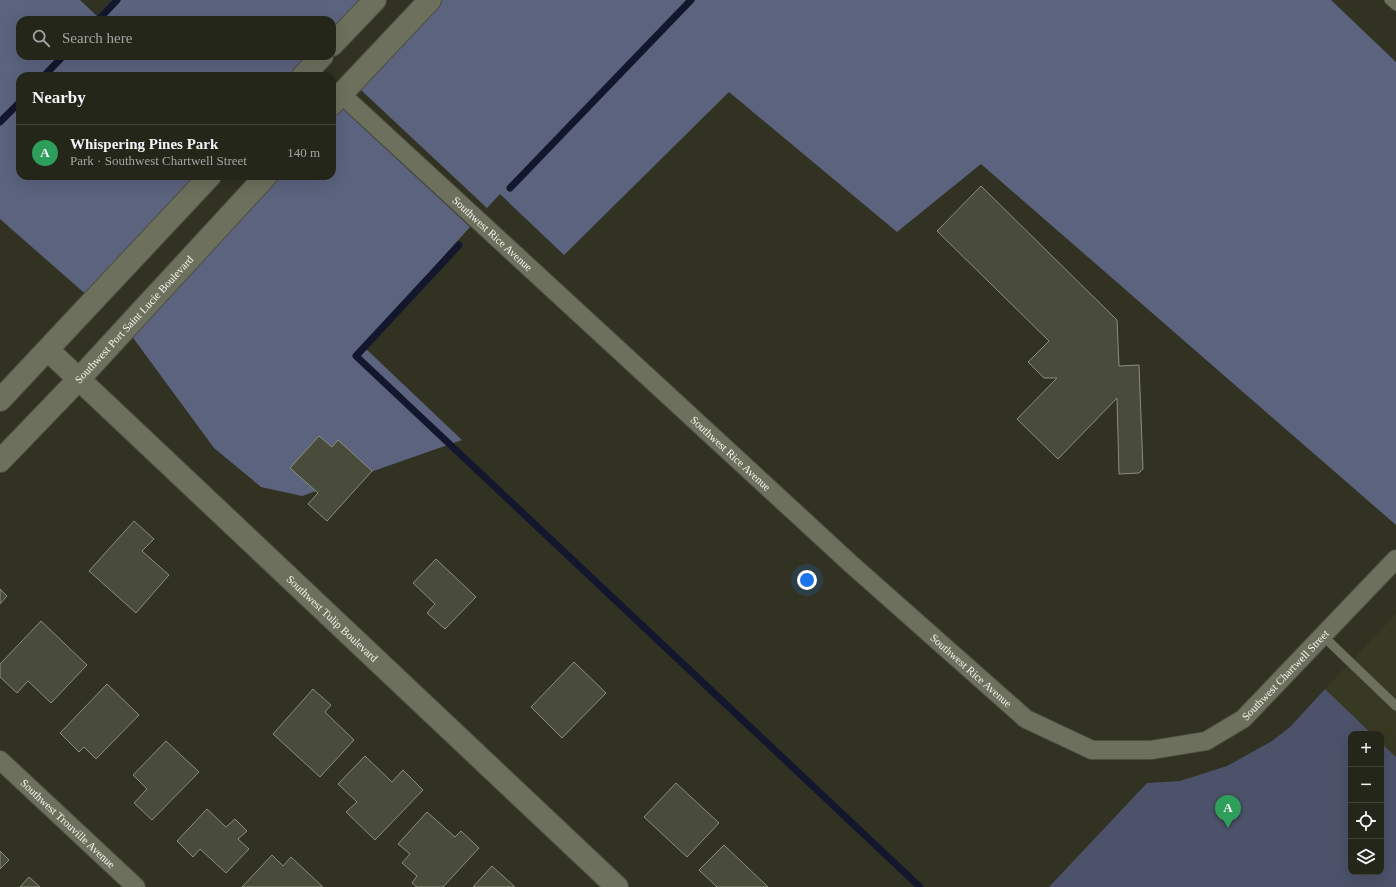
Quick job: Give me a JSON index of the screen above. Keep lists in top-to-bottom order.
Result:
{
  "streets": {
    "main road": ["Southwest Port Saint Lucie Boulevard", "Southwest Tulip Boulevard"],
    "street": ["Southwest Rice Avenue", "Southwest Chartwell Street", "Southwest Trouville Avenue"]
  },
  "crossings": [
    ["Southwest Rice Avenue", "Southwest Chartwell Street"],
    ["Southwest Port Saint Lucie Boulevard", "Southwest Tulip Boulevard"]
  ],
  "page": {
    "search": "Search here",
    "heading": "Nearby",
    "list": [
      {
        "mark": "A",
        "name": "Whispering Pines Park",
        "note": "Park · Southwest Chartwell Street",
        "value": "140 m"
      }
    ],
    "map_buttons": ["+", "−"],
    "pins": "A"
  }
}
